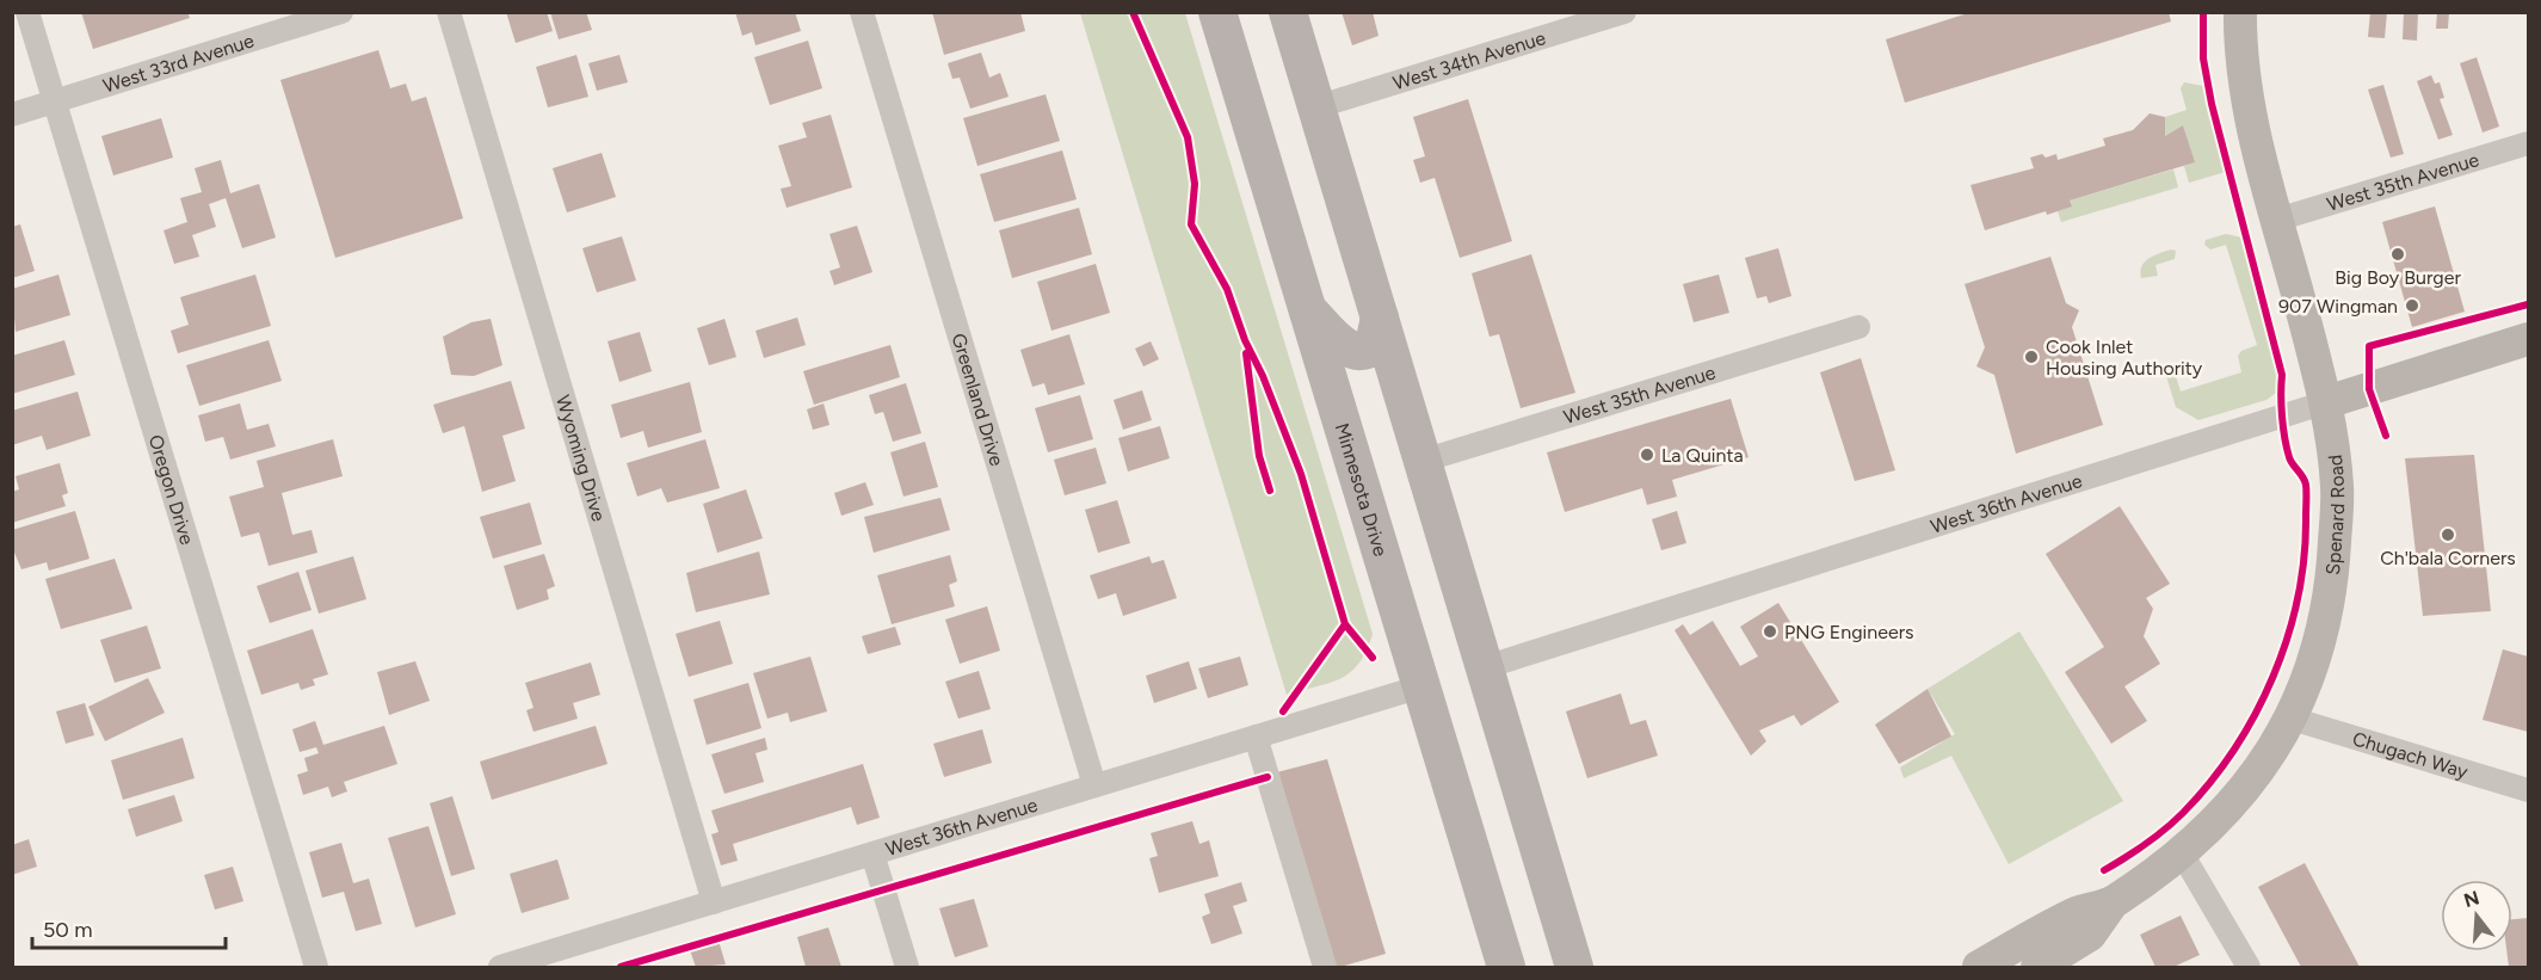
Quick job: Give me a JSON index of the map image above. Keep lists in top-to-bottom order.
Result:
{
  "streets": {
    "main road": ["Minnesota Drive", "West 36th Avenue", "Spenard Road"],
    "street": [
      "West 34th Avenue",
      "West 33rd Avenue",
      "West 35th Avenue",
      "Greenland Drive",
      "Wyoming Drive",
      "Oregon Drive",
      "Chugach Way"
    ]
  },
  "crossings": [
    ["West 33rd Avenue", "Oregon Drive"],
    ["West 35th Avenue", "Spenard Road"],
    ["Greenland Drive", "West 36th Avenue"],
    ["Wyoming Drive", "West 36th Avenue"],
    ["Minnesota Drive", "West 36th Avenue"],
    ["West 36th Avenue", "Spenard Road"],
    ["Spenard Road", "Chugach Way"]
  ],
  "places": [
    "Big Boy Burger",
    "907 Wingman",
    "Cook Inlet Housing Authority",
    "La Quinta",
    "Ch'bala Corners",
    "PNG Engineers"
  ],
  "scale_bar": "50 m",
  "north": "top"
}
